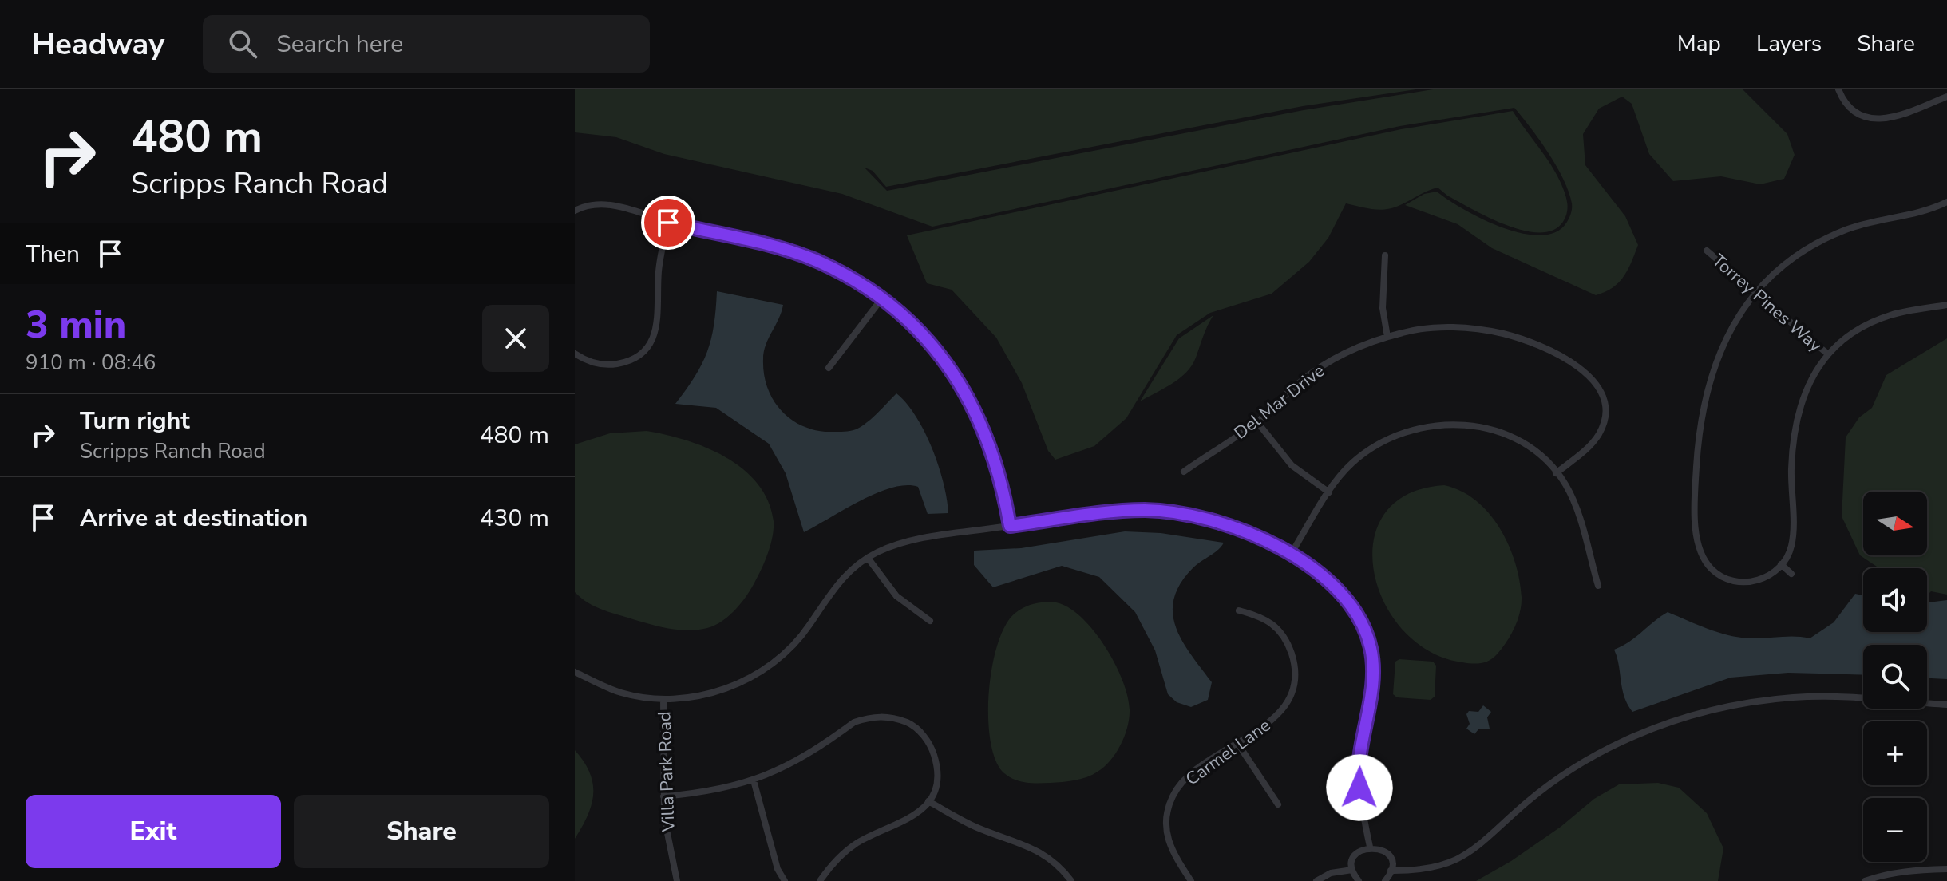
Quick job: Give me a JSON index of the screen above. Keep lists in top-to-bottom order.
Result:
{
  "streets": {
    "street": [
      "Torrey Pines Way",
      "Del Mar Drive",
      "Carmel Lane",
      "Villa Park Road"
    ]
  },
  "north": "right",
  "page": {
    "header": "Headway",
    "search": "Search here",
    "nav": ["Map", "Layers", "Share"],
    "turn": ["480 m", "Scripps Ranch Road"],
    "then": "Then",
    "heading": ["3 min", "910 m · 08:46"],
    "list": [
      {
        "name": "Turn right",
        "note": "Scripps Ranch Road",
        "value": "480 m"
      },
      {
        "name": "Arrive at destination",
        "value": "430 m"
      }
    ],
    "map_buttons": ["+", "−"],
    "buttons": ["Exit", "Share"]
  }
}
